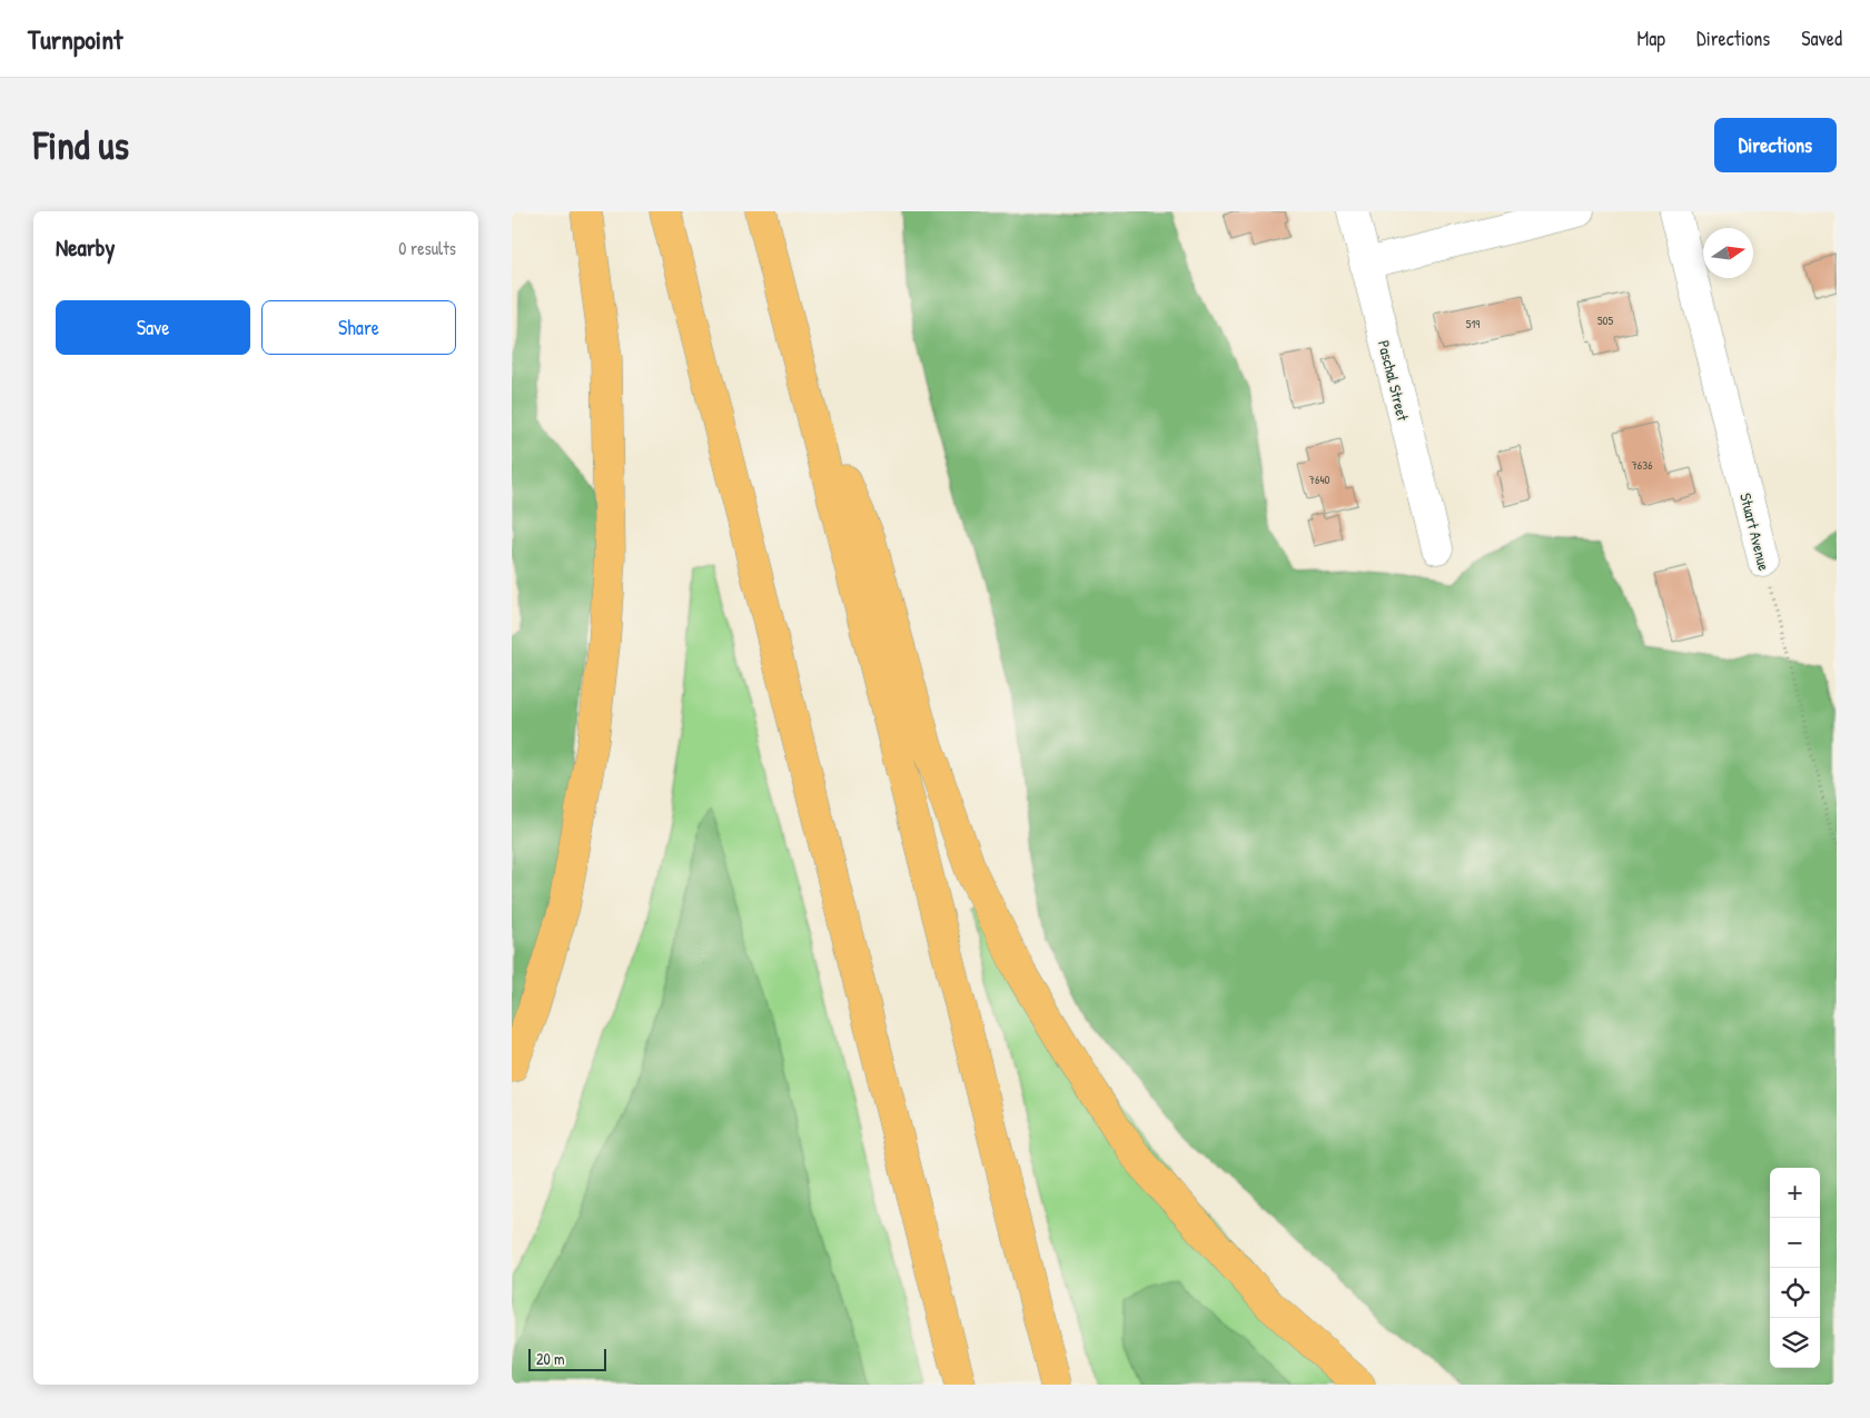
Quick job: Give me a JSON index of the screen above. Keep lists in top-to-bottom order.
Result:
{
  "streets": {
    "street": ["Paschal Street", "Stuart Avenue"]
  },
  "house_numbers": [
    "505",
    "519",
    "7636",
    "7640"
  ],
  "scale_bar": "20 m",
  "north": "right",
  "page": {
    "header": "Turnpoint",
    "nav": ["Map", "Directions", "Saved"],
    "buttons": [
      "Directions",
      ["Save", "Share"]
    ],
    "title": "Find us",
    "heading": ["Nearby", "0 results"],
    "map_buttons": ["+", "−"],
    "scale": "20 m"
  }
}
